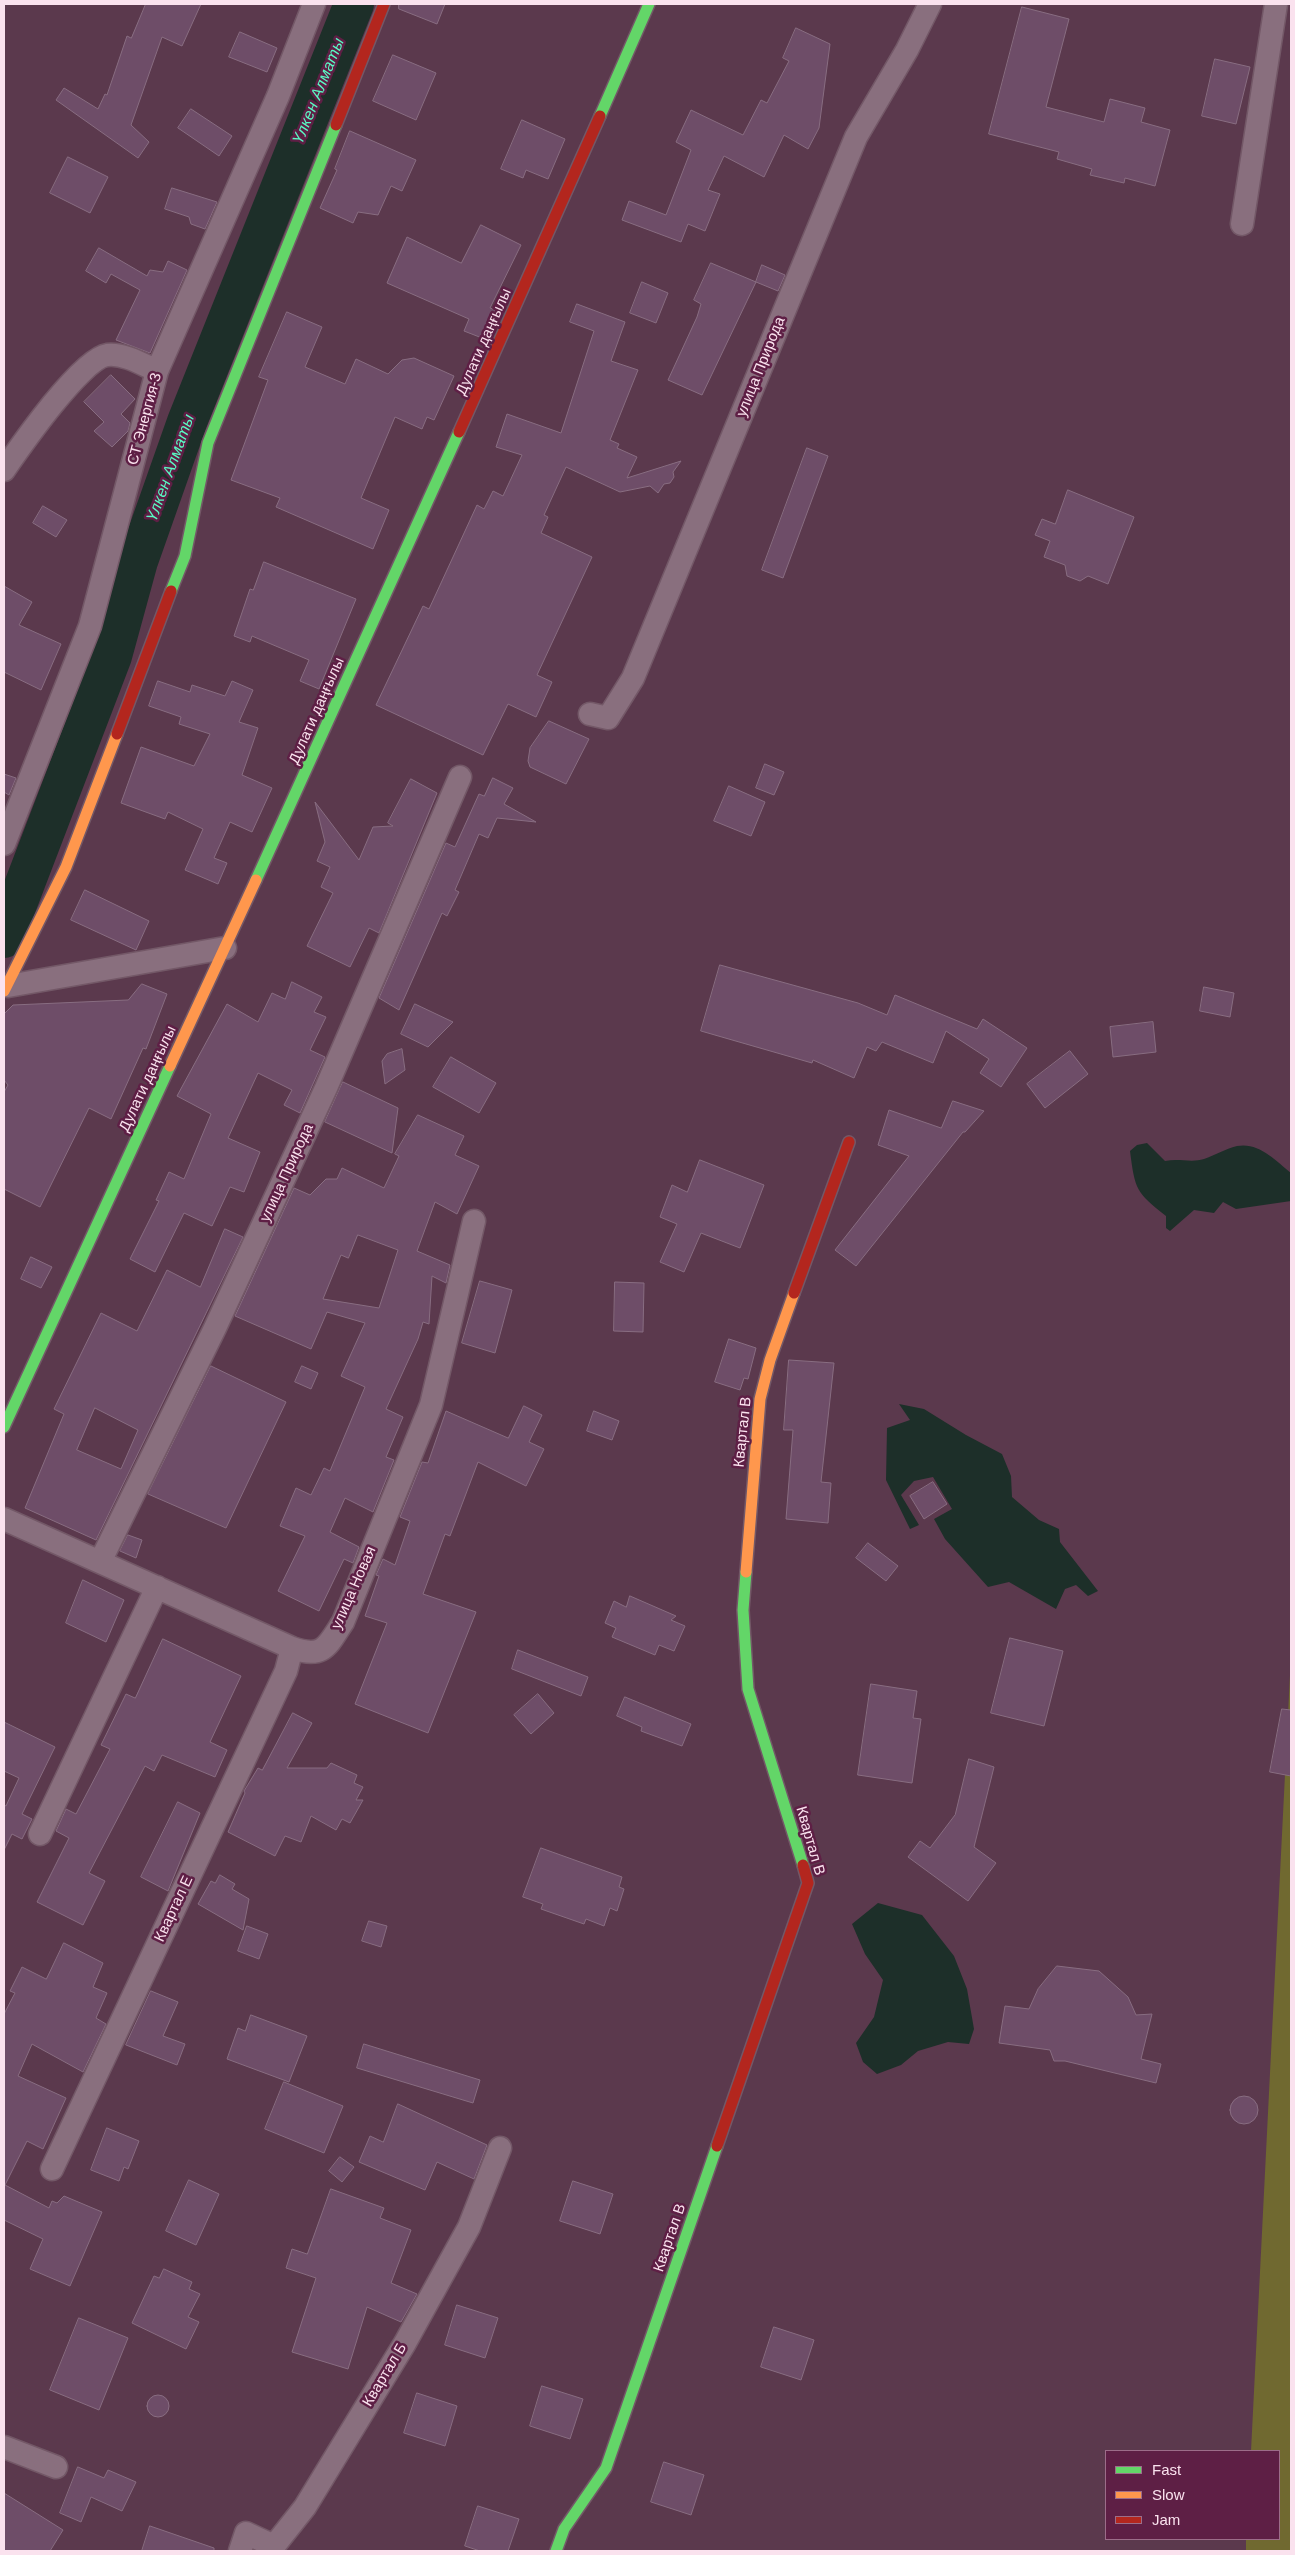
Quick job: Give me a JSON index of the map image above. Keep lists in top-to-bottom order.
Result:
{
  "streets": {
    "street": [
      "Дулати даңғылы",
      "улица Природа",
      "СТ Энергия-3",
      "Квартал В",
      "улица Новая",
      "Квартал Е",
      "Квартал Б"
    ]
  },
  "crossings": [
    ["улица Природа", "улица Новая"],
    ["улица Новая", "Квартал Е"]
  ],
  "water": ["Үлкен Алматы"],
  "legend": ["Fast", "Slow", "Jam"]
}
